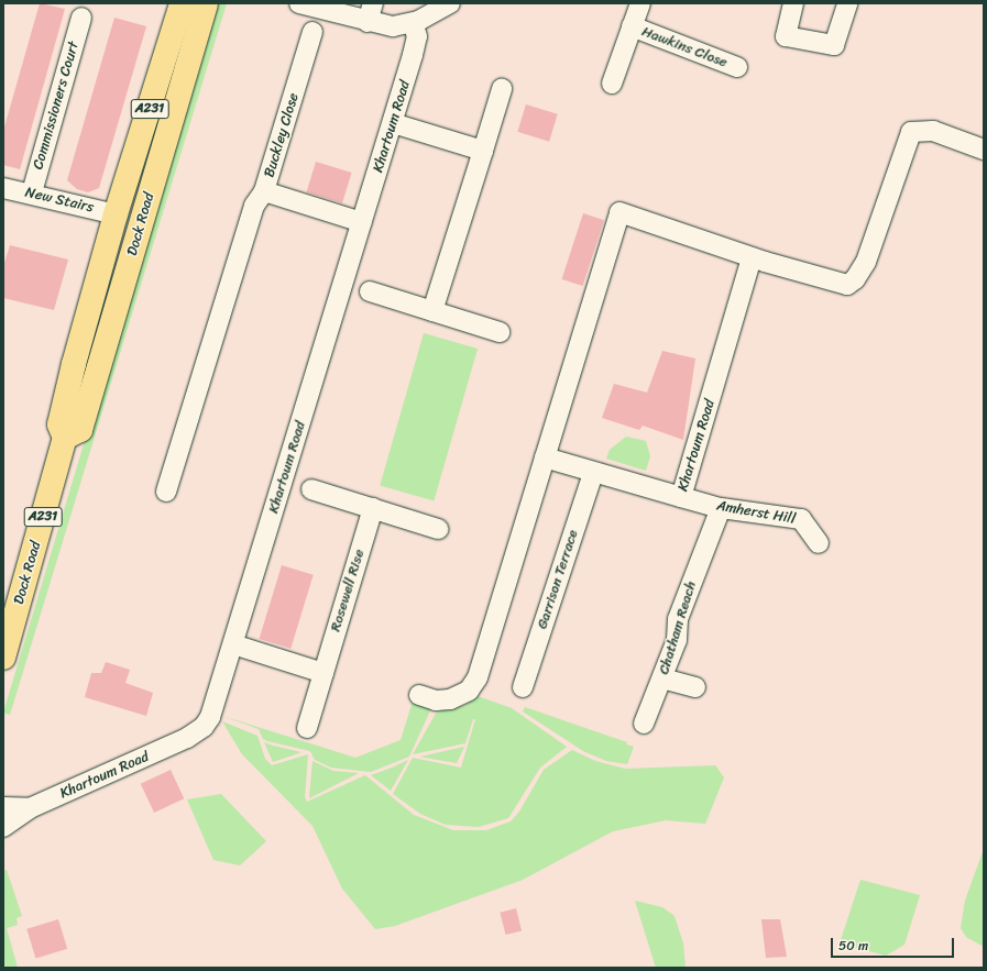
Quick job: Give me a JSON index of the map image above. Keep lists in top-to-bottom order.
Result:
{
  "streets": {
    "main road": ["A231", "Dock Road"],
    "street": [
      "Hawkins Close",
      "Commissioners Court",
      "Khartoum Road",
      "Buckley Close",
      "New Stairs",
      "Amherst Hill",
      "Garrison Terrace",
      "Rosewell Rise",
      "Chatham Reach"
    ]
  },
  "crossings": [
    ["Commissioners Court", "New Stairs"],
    ["Khartoum Road", "Buckley Close"],
    ["Khartoum Road", "Amherst Hill"],
    ["Khartoum Road", "Garrison Terrace"],
    ["New Stairs", "Dock Road"],
    ["Amherst Hill", "Chatham Reach"]
  ],
  "scale_bar": "50 m"
}
